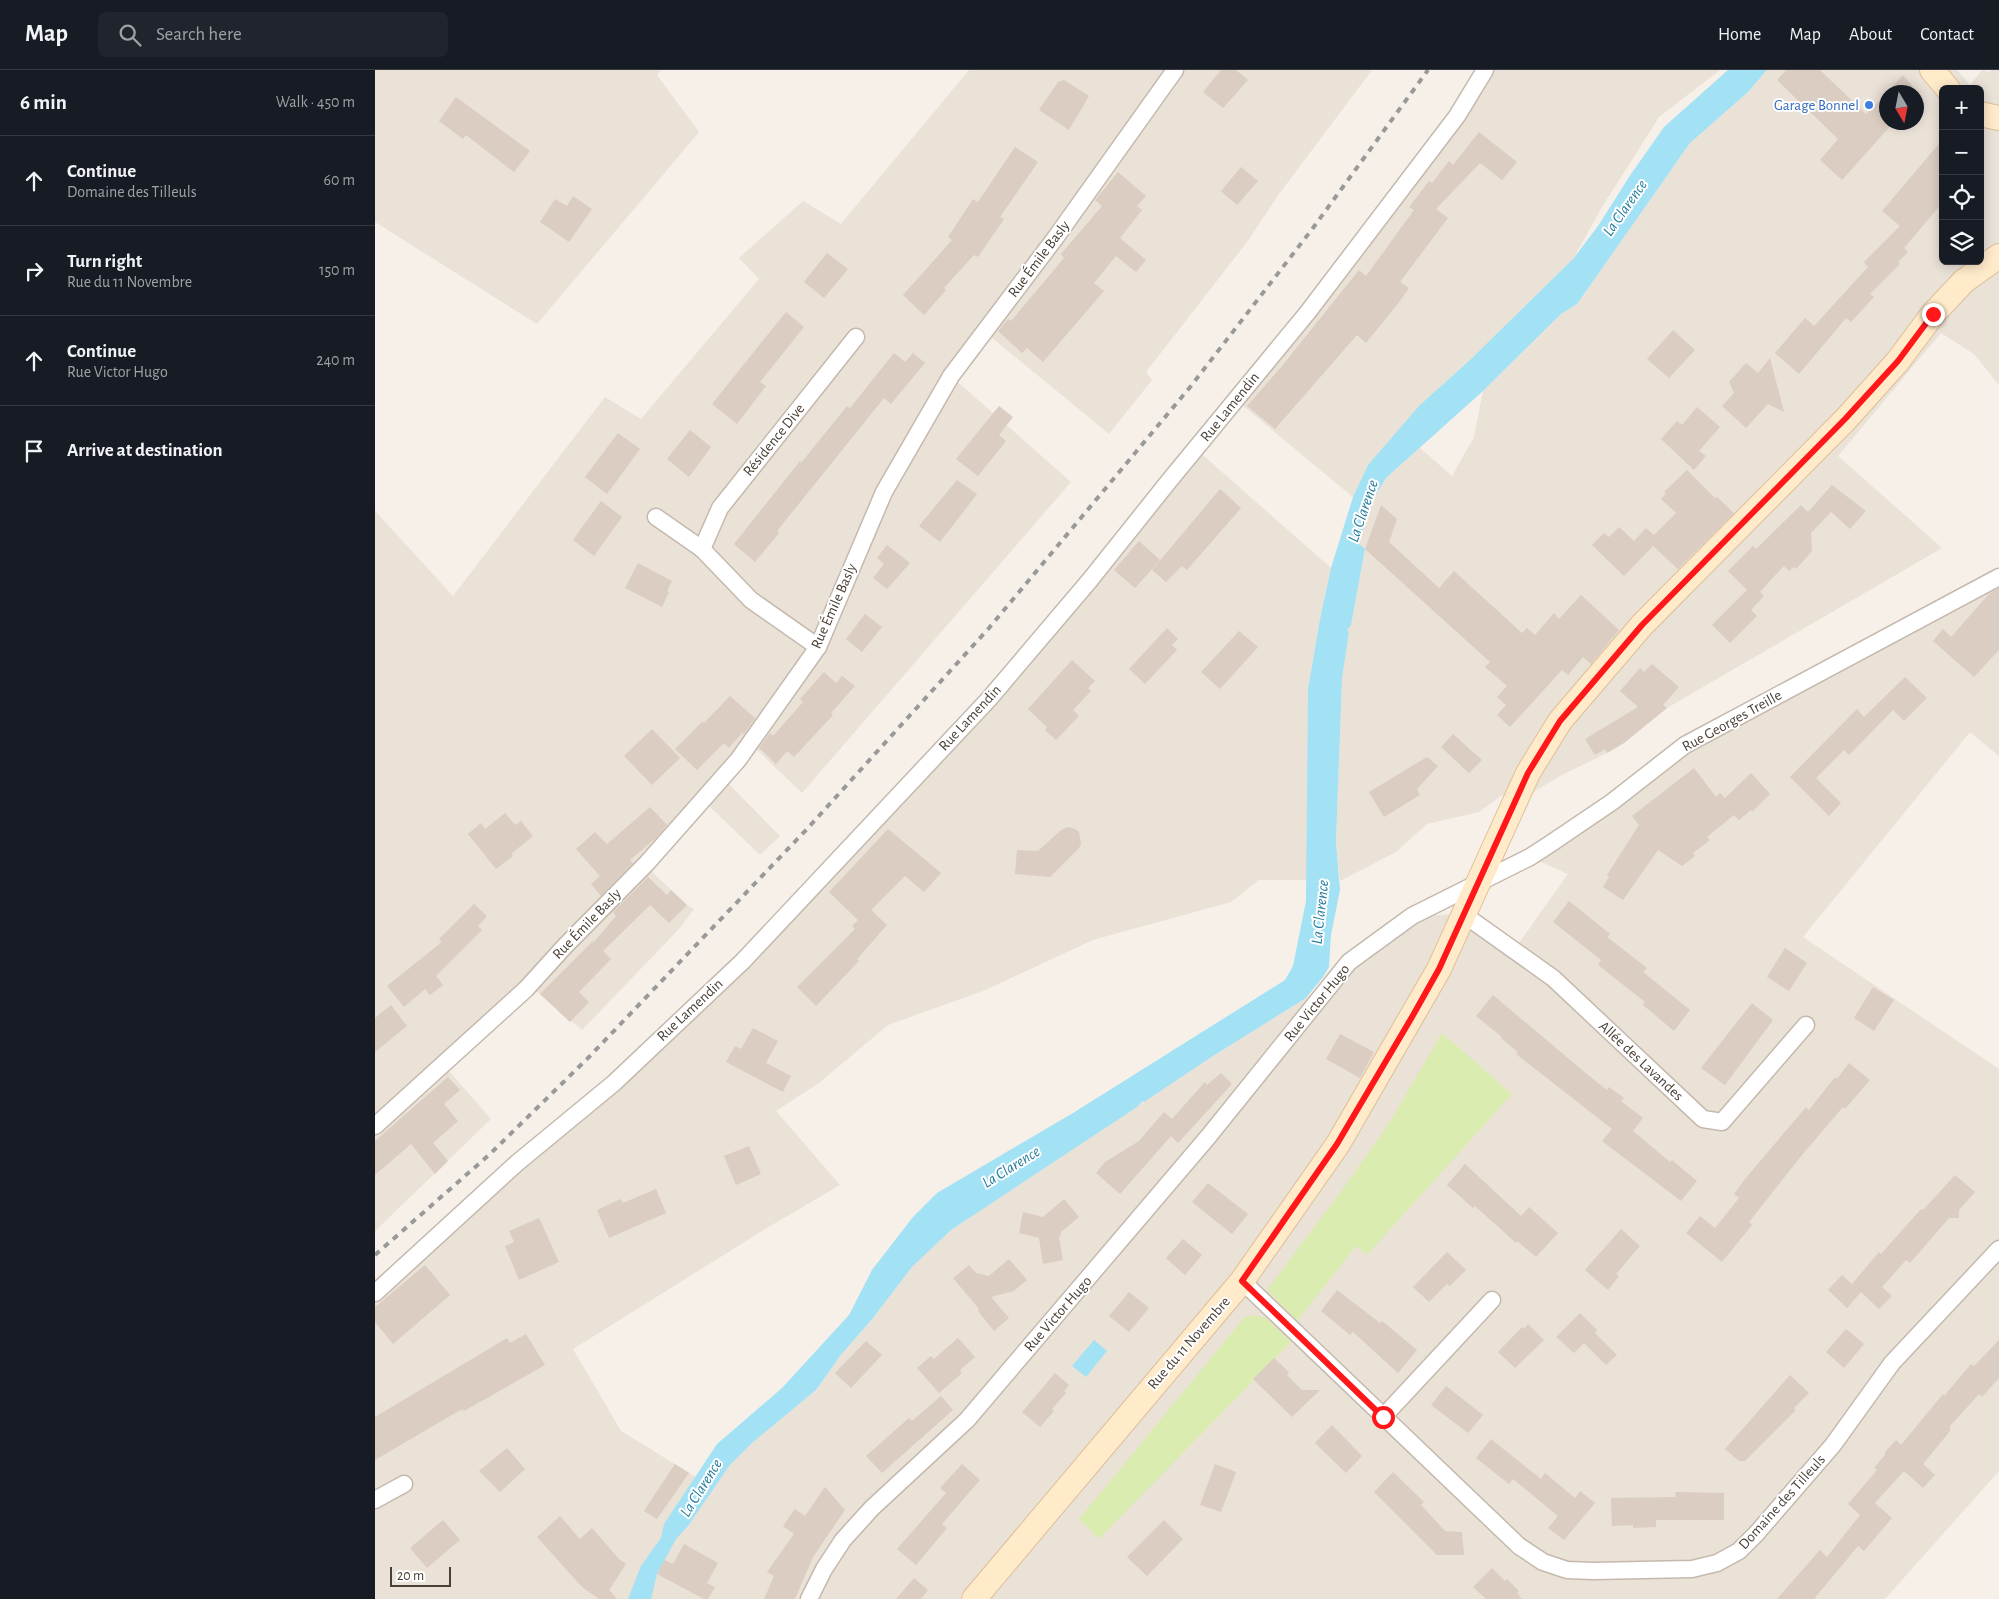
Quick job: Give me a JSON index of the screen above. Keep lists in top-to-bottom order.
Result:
{
  "streets": {
    "main road": ["Rue du 11 Novembre"],
    "street": [
      "Rue Émile Basly",
      "Rue Lamendin",
      "Résidence Dive",
      "Rue Georges Treille",
      "Rue Victor Hugo",
      "Allée des Lavandes",
      "Domaine des Tilleuls"
    ]
  },
  "crossings": [
    ["Rue Georges Treille", "Rue Victor Hugo"],
    ["Rue Georges Treille", "Rue du 11 Novembre"],
    ["Rue Victor Hugo", "Rue du 11 Novembre"],
    ["Allée des Lavandes", "Rue du 11 Novembre"],
    ["Rue du 11 Novembre", "Domaine des Tilleuls"]
  ],
  "water": ["La Clarence"],
  "places": ["Garage Bonnel"],
  "scale_bar": "20 m",
  "north": "bottom",
  "page": {
    "header": "Map",
    "search": "Search here",
    "nav": [
      "Home",
      "Map",
      "About",
      "Contact"
    ],
    "heading": ["6 min", "Walk · 450 m"],
    "map_buttons": ["+", "−"],
    "list": [
      ["Continue", "Domaine des Tilleuls", "60 m"],
      ["Turn right", "Rue du 11 Novembre", "150 m"],
      ["Continue", "Rue Victor Hugo", "240 m"],
      "Arrive at destination"
    ],
    "scale": "20 m"
  }
}
